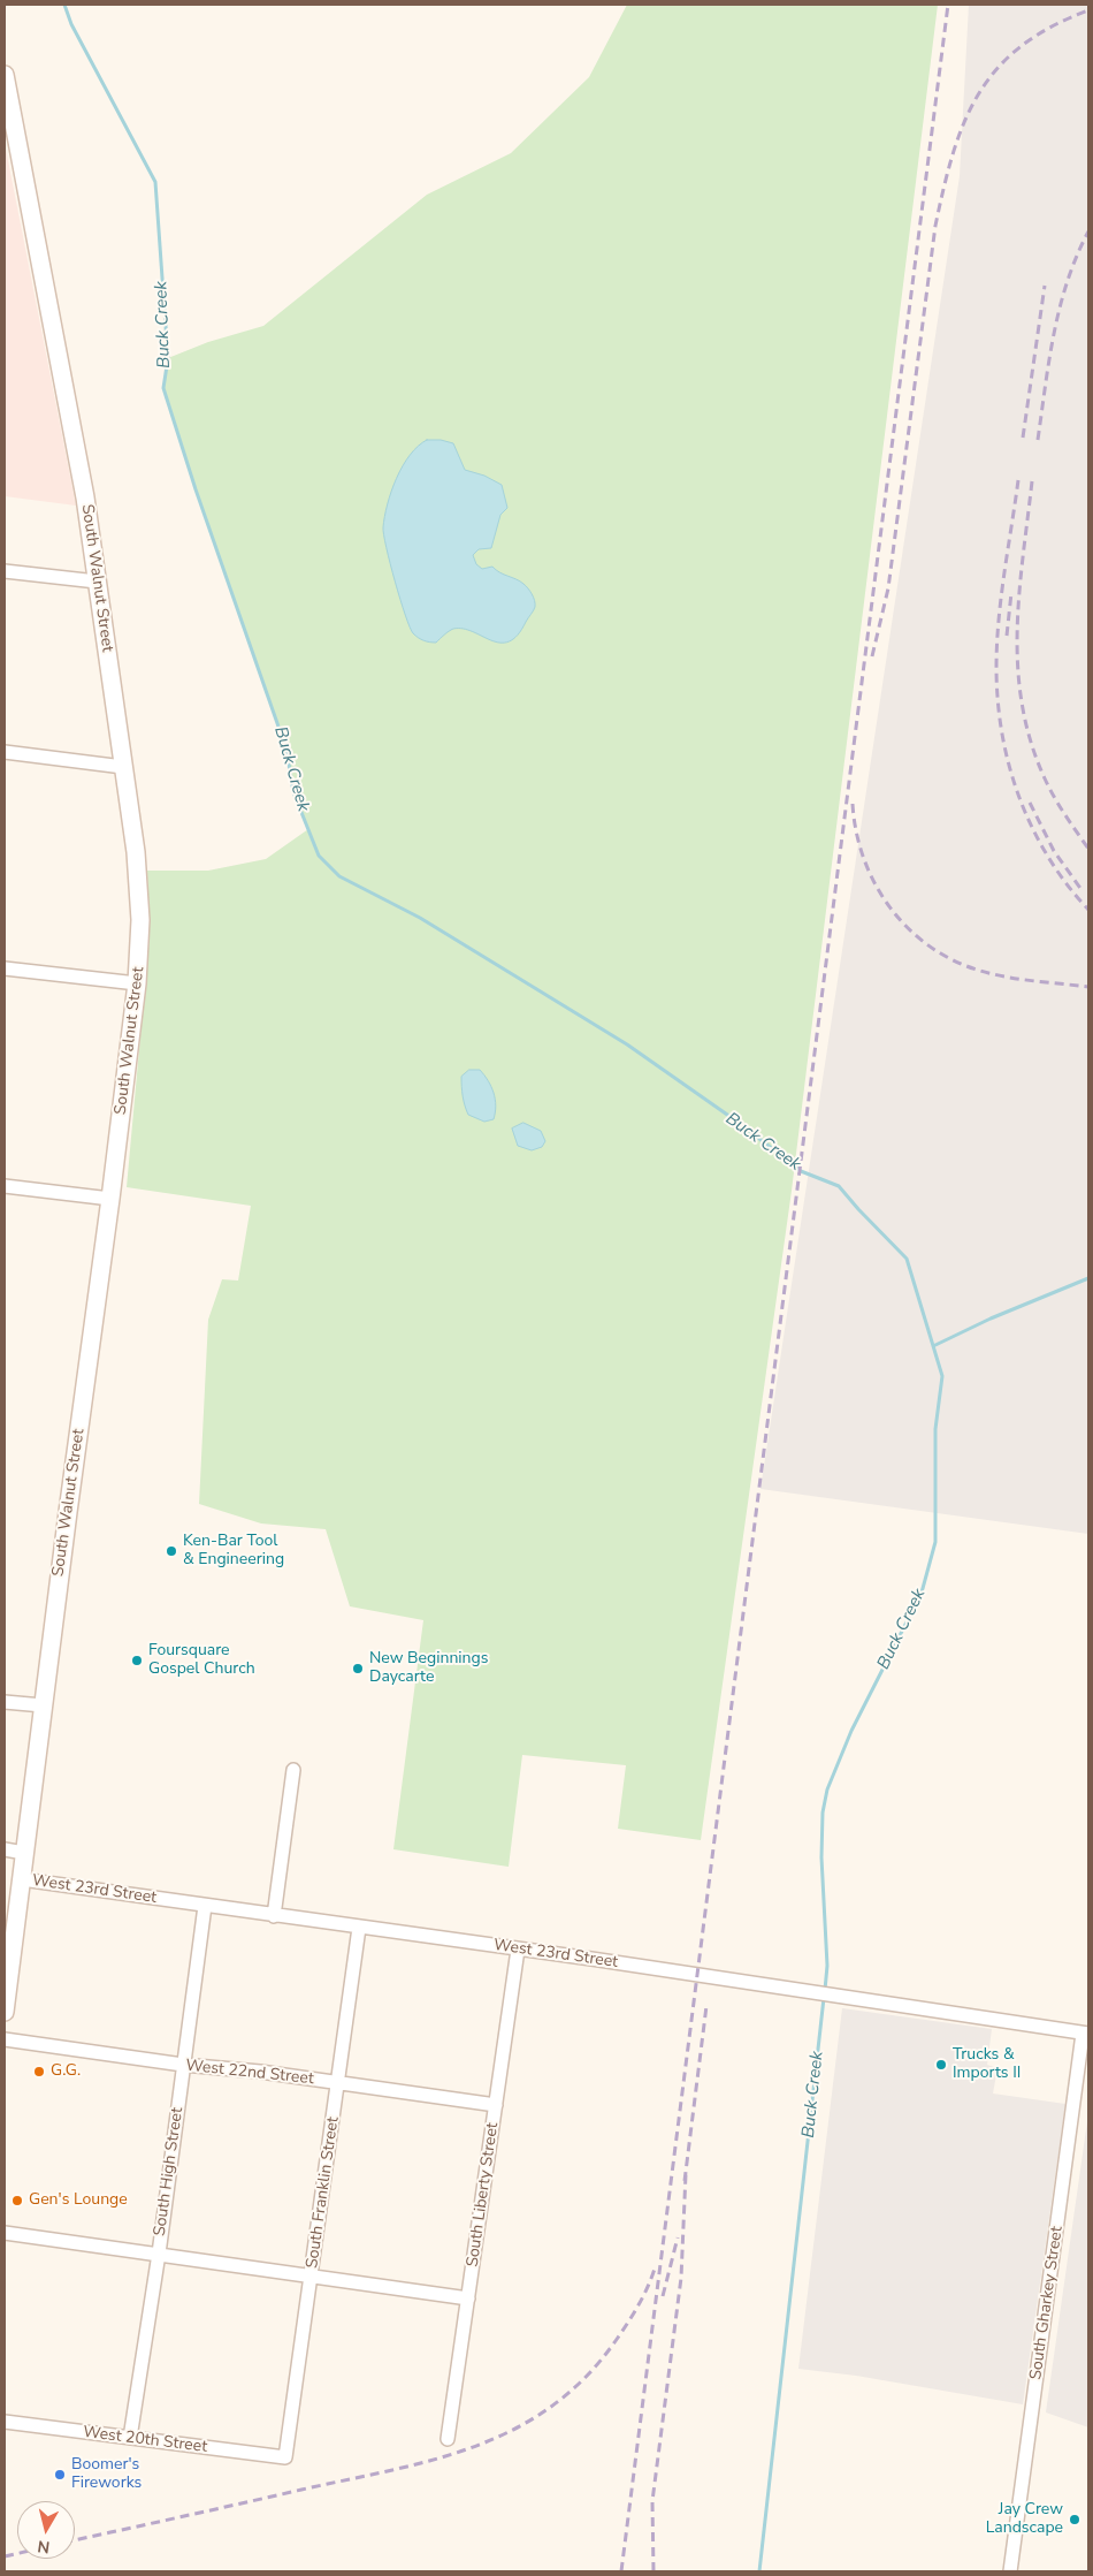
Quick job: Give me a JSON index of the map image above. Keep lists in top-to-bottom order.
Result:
{
  "streets": {
    "main road": ["South Walnut Street"],
    "street": [
      "West 23rd Street",
      "West 22nd Street",
      "South High Street",
      "South Franklin Street",
      "South Liberty Street",
      "South Gharkey Street",
      "West 20th Street"
    ]
  },
  "crossings": [
    ["South Walnut Street", "West 23rd Street"],
    ["West 23rd Street", "South High Street"],
    ["West 23rd Street", "South Franklin Street"],
    ["West 23rd Street", "South Liberty Street"],
    ["West 23rd Street", "South Gharkey Street"],
    ["West 22nd Street", "South High Street"],
    ["West 22nd Street", "South Franklin Street"],
    ["West 22nd Street", "South Liberty Street"],
    ["South High Street", "West 20th Street"],
    ["South Franklin Street", "West 20th Street"]
  ],
  "water": ["Buck Creek"],
  "places": [
    "Ken-Bar Tool & Engineering",
    "Foursquare Gospel Church",
    "New Beginnings Daycarte",
    "Trucks & Imports II",
    "G.G.",
    "Gen's Lounge",
    "Boomer's Fireworks",
    "Jay Crew Landscape"
  ],
  "north": "bottom"
}
